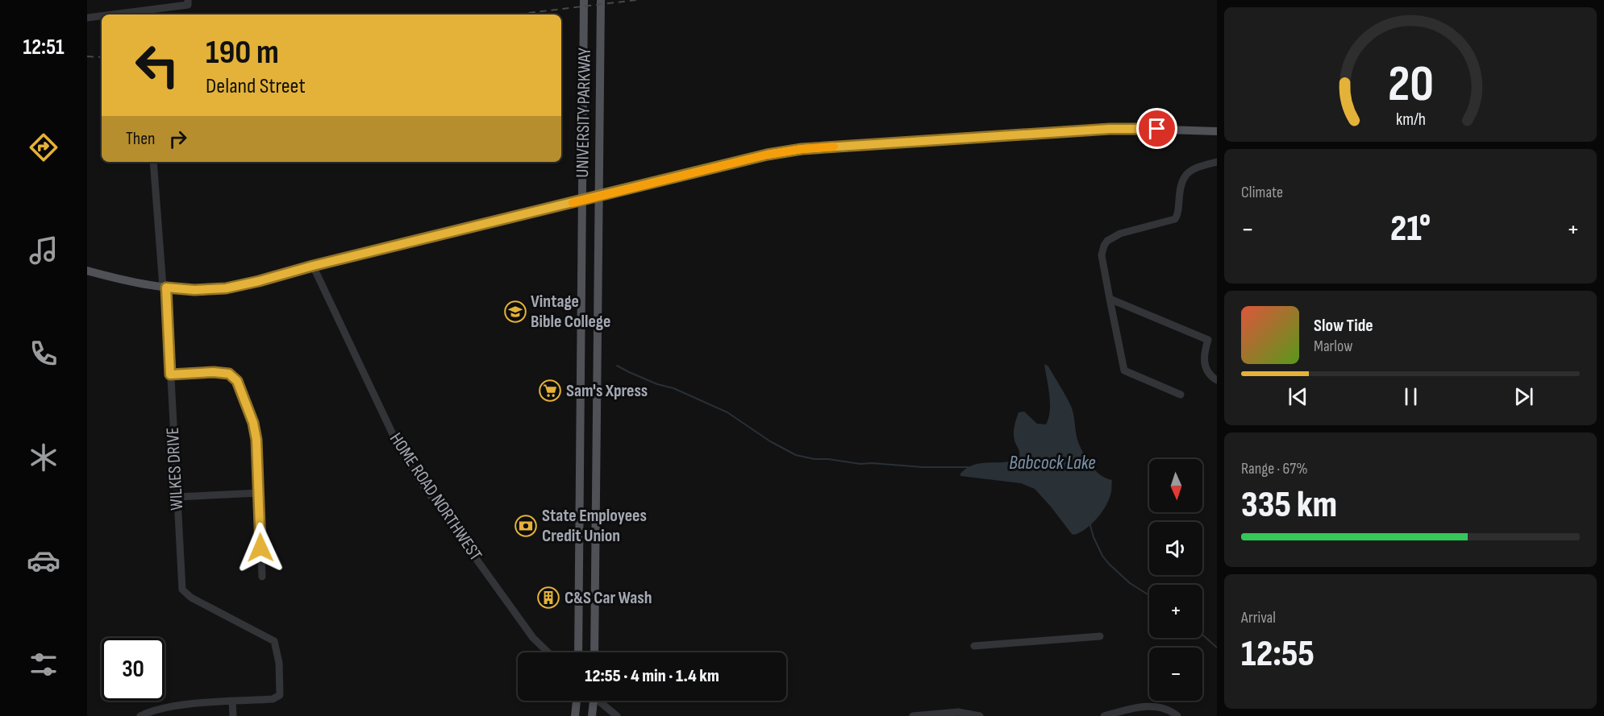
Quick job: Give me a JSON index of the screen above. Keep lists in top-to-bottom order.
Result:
{
  "streets": {
    "main road": ["UNIVERSITY PARKWAY"],
    "street": ["WILKES DRIVE", "HOME ROAD NORTHWEST"]
  },
  "water": ["Babcock Lake"],
  "places": {
    "school or university": ["Vintage Bible College"],
    "supermarket": ["Sam's Xpress"],
    "bank": ["State Employees Credit Union"],
    "building": ["C&S Car Wash"]
  },
  "north": "bottom",
  "page": {
    "tabs": "12:51",
    "turn": ["190 m", "Deland Street"],
    "then": "Then",
    "tile": [
      "Climate",
      ["Range · 67%", "335 km"],
      ["Arrival", "12:55"]
    ],
    "heat": ["−", "21°", "+"],
    "song": ["Slow Tide", "Marlow"],
    "map_buttons": ["+", "−"],
    "limit": "30",
    "trip": "12:55 · 4 min · 1.4 km",
    "gauge": ["20", "km/h"]
  }
}
